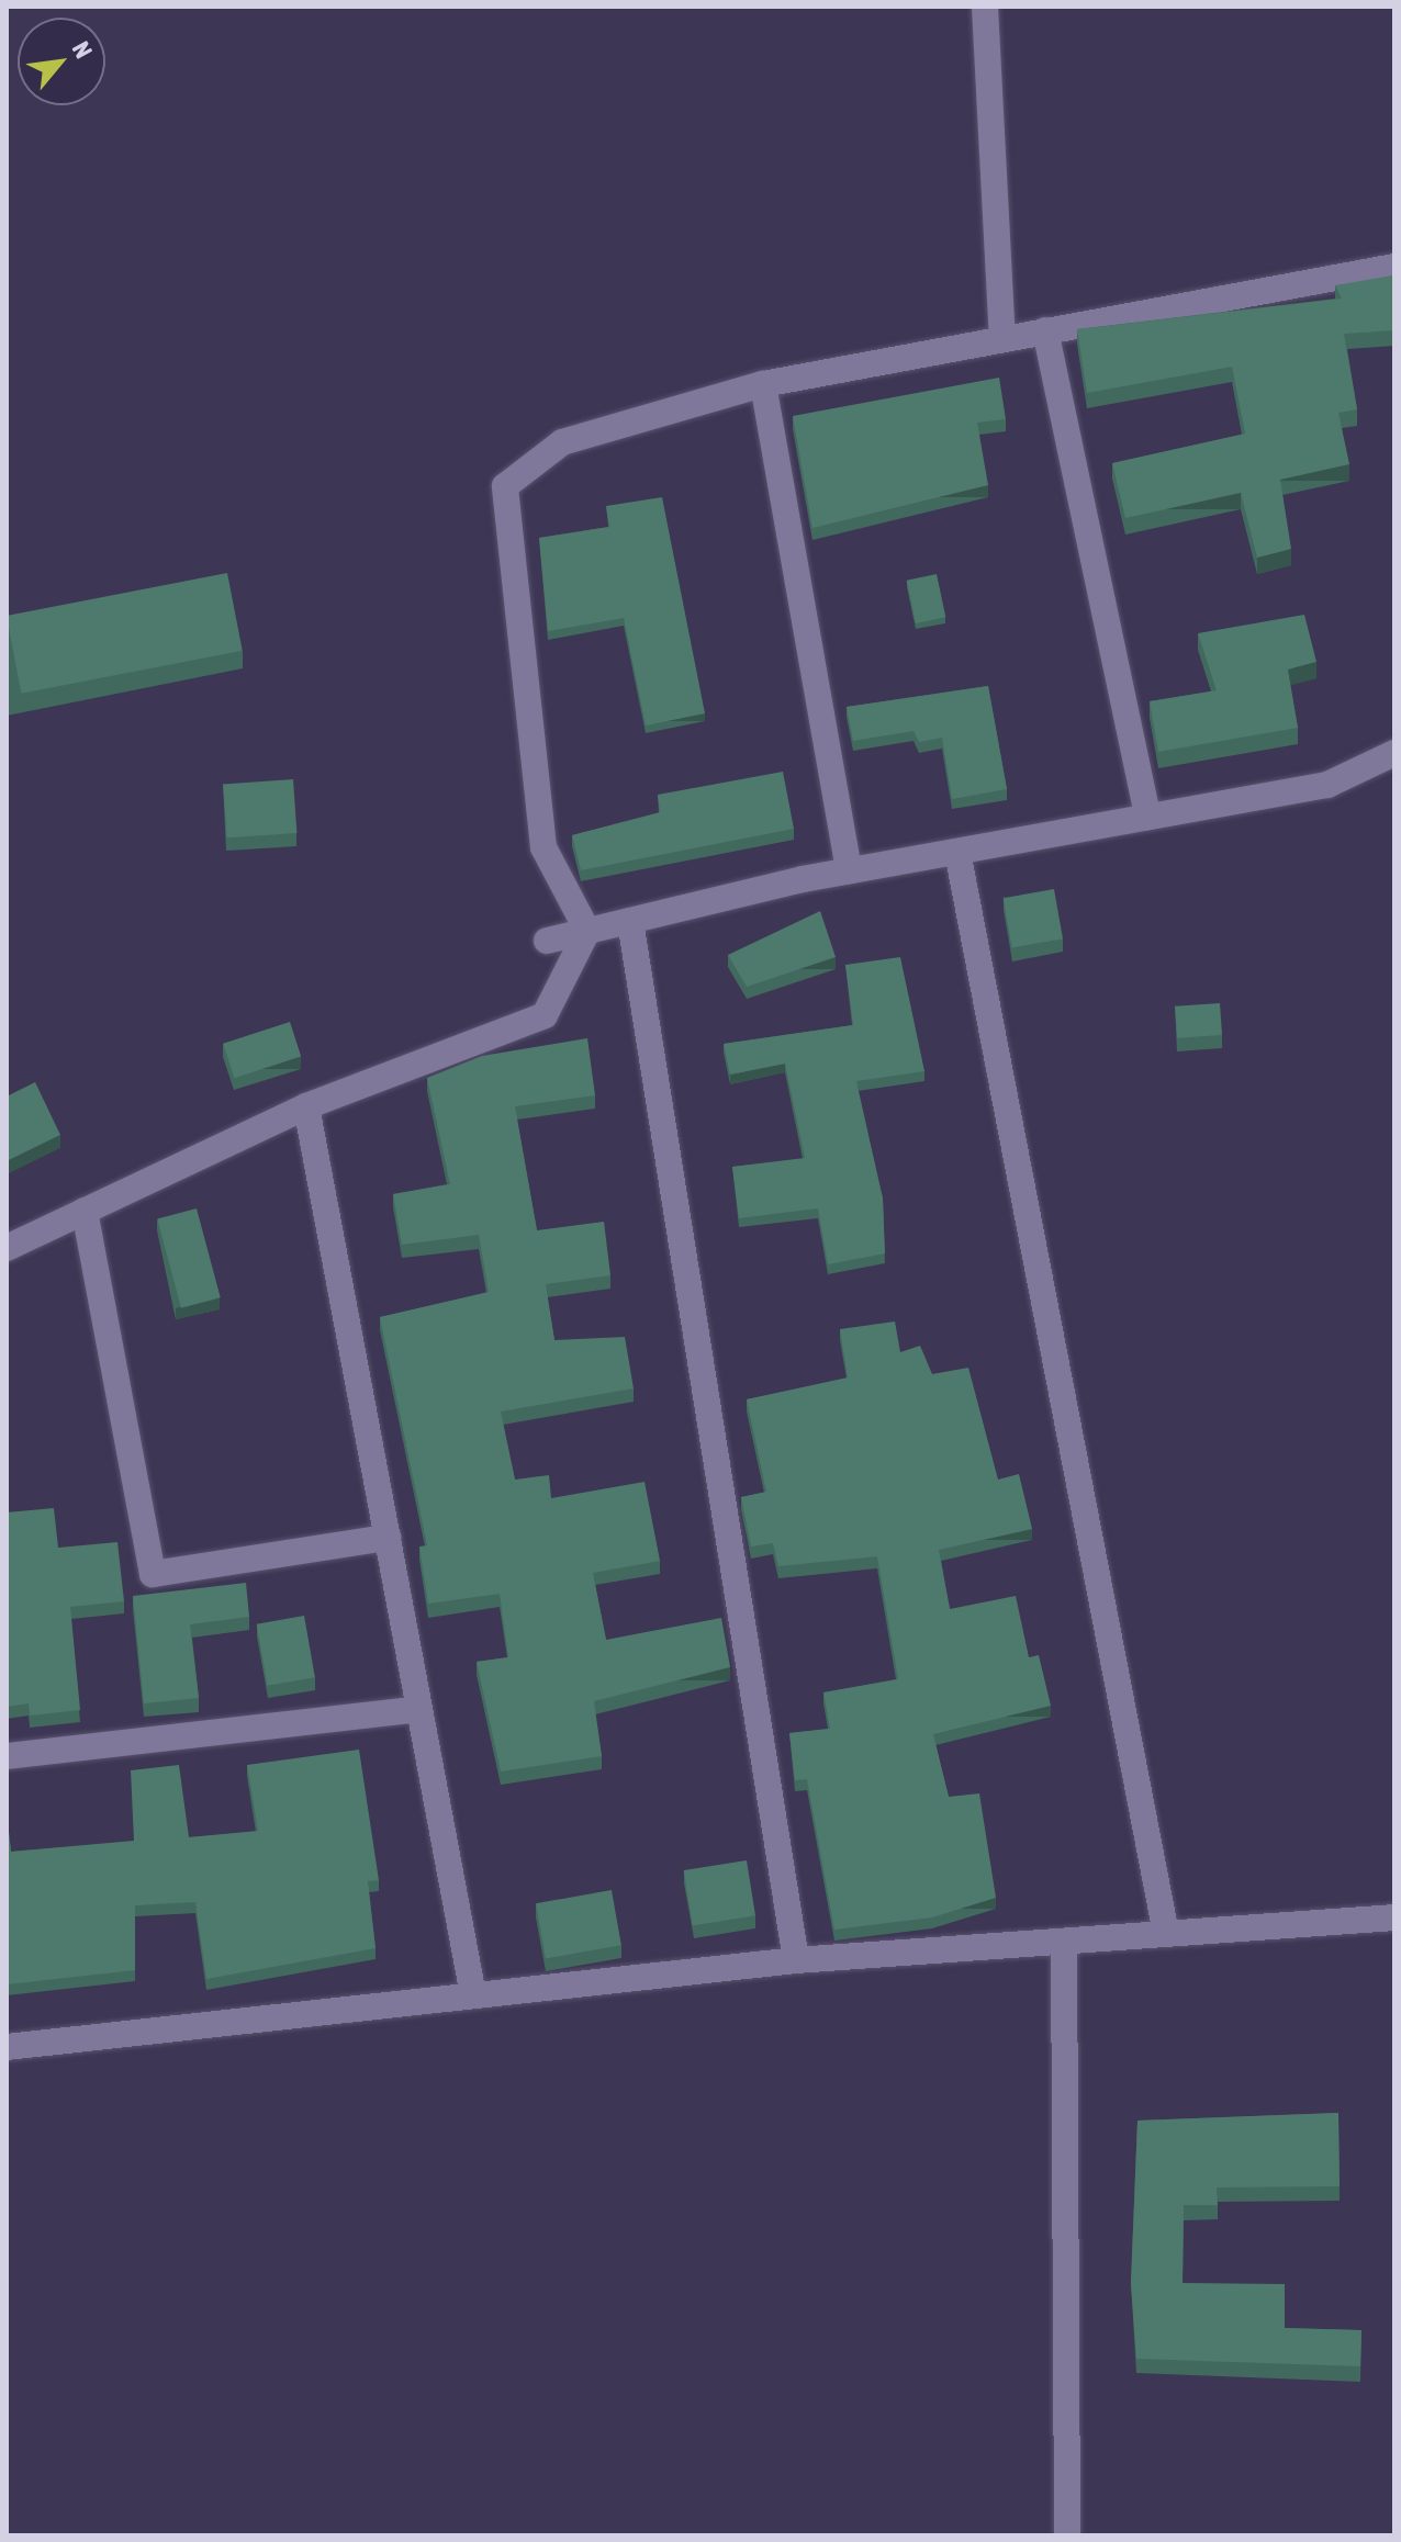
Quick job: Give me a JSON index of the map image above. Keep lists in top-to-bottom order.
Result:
{
  "north": "top right"
}
